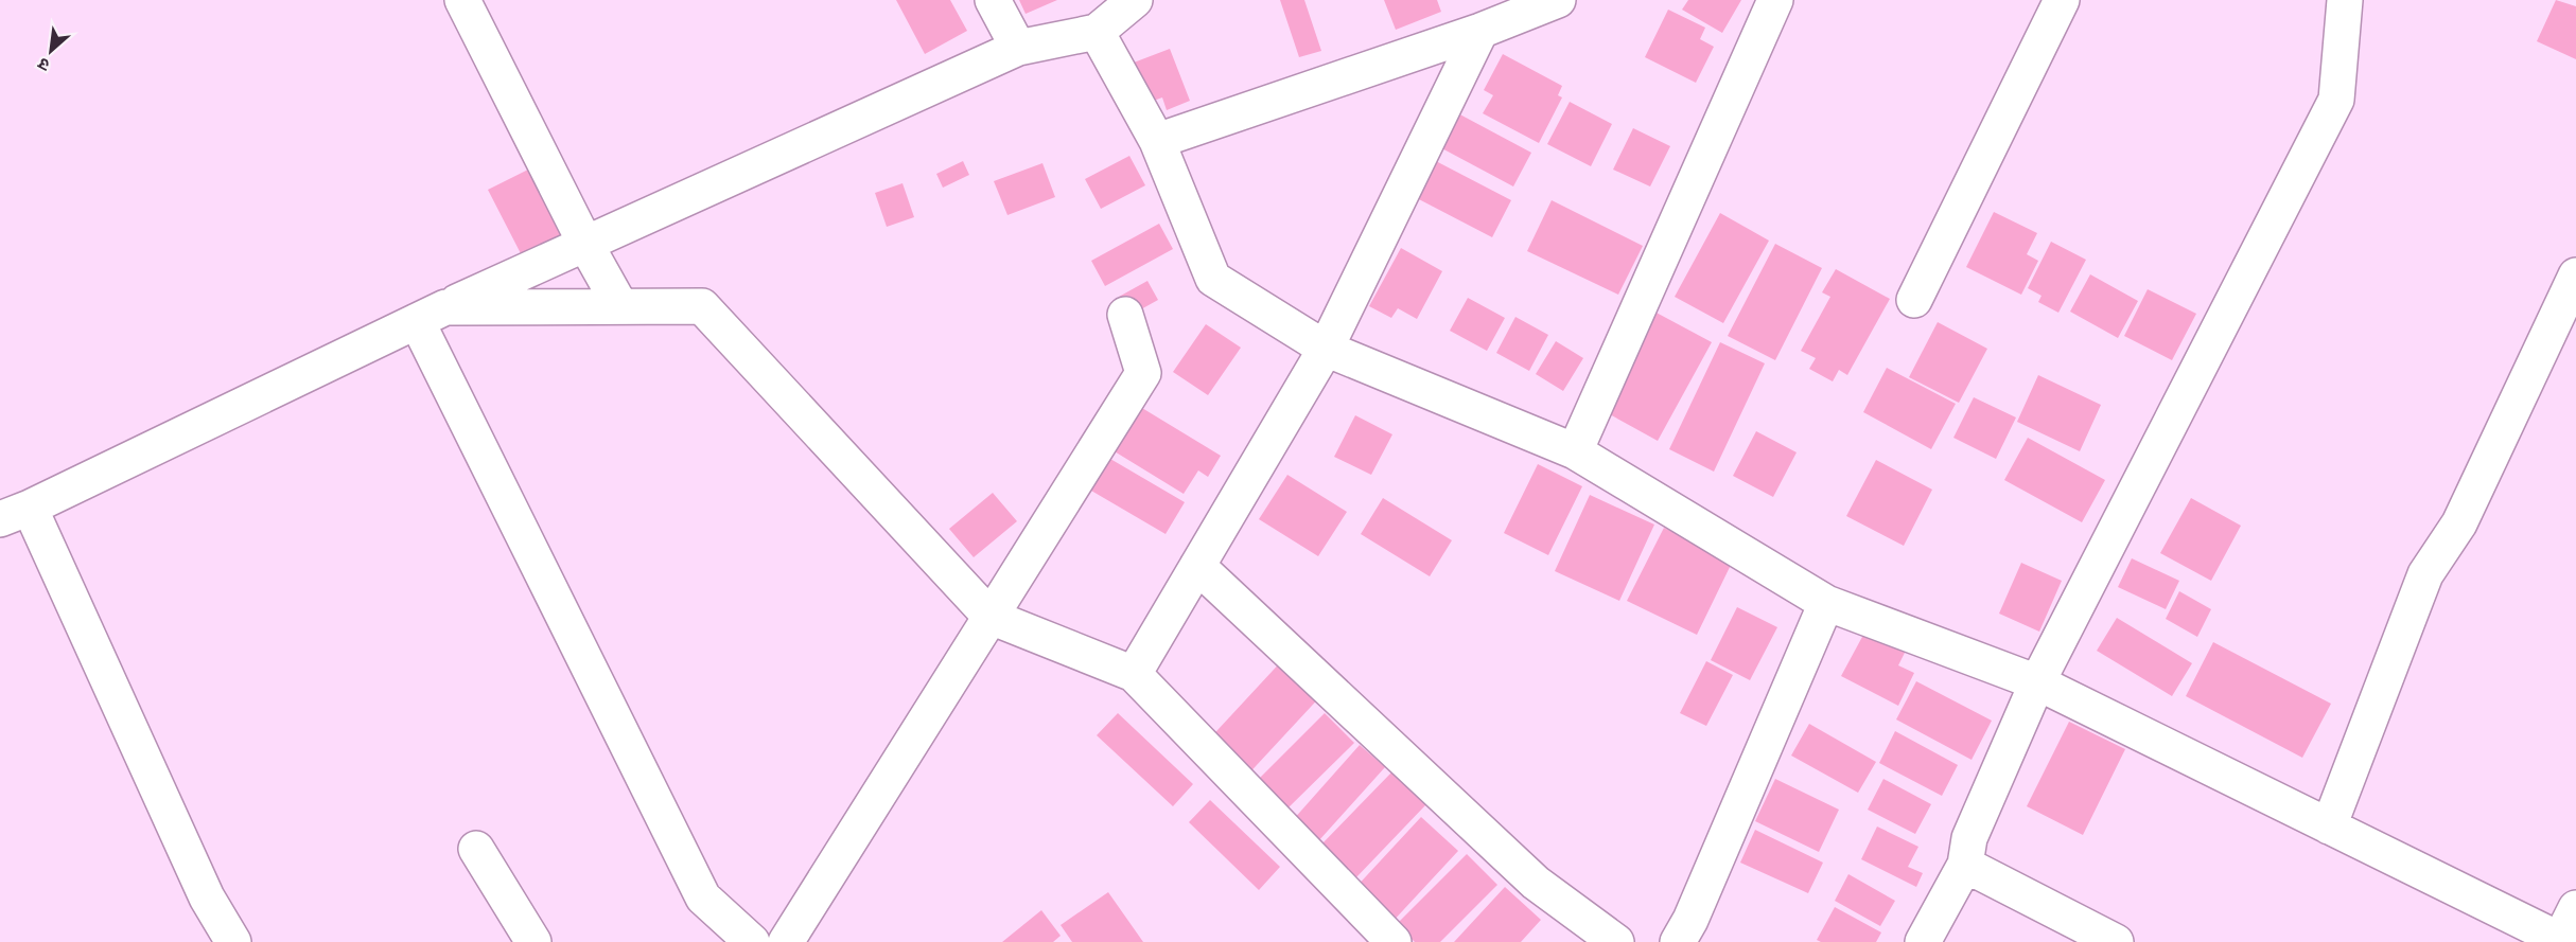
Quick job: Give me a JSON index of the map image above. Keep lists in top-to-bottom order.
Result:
{
  "north": "bottom left"
}
